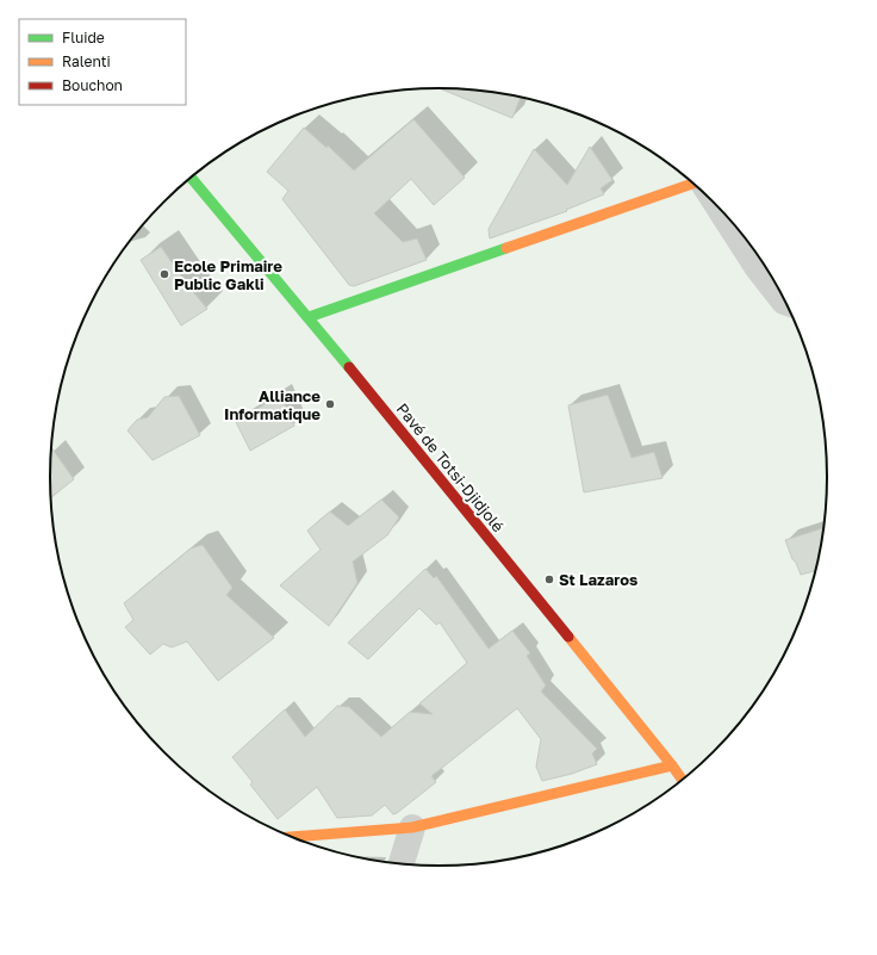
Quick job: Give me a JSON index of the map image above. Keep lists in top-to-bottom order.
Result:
{
  "streets": {
    "street": ["Pavé de Totsi-Djidjolé"]
  },
  "places": ["Ecole Primaire Public Gakli", "Alliance Informatique", "St Lazaros"],
  "legend": ["Fluide", "Ralenti", "Bouchon"]
}
